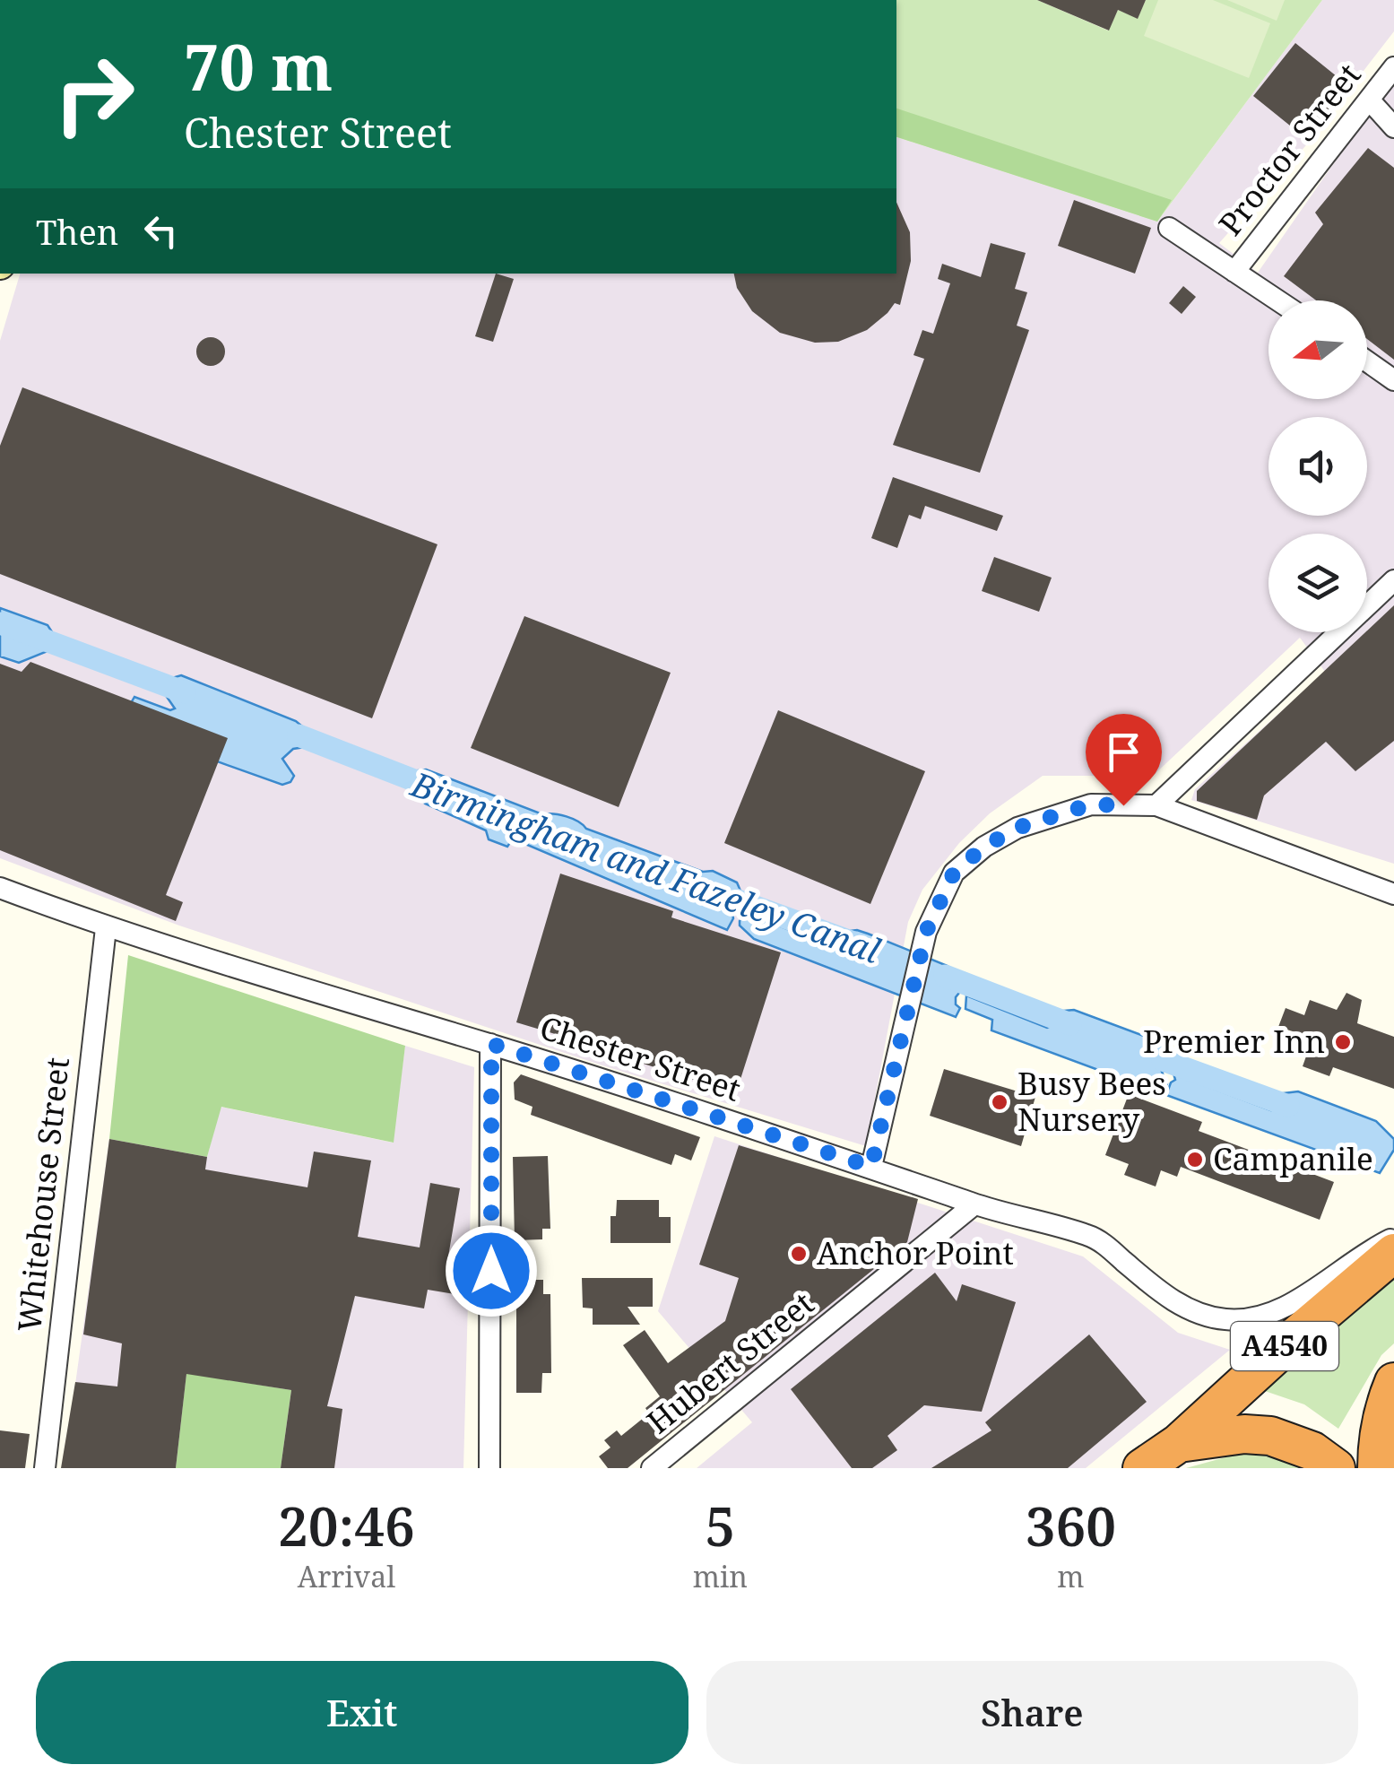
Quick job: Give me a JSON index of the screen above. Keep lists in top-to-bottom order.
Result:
{
  "streets": {
    "highway": ["A4540"],
    "street": [
      "Proctor Street",
      "Chester Street",
      "Whitehouse Street",
      "Hubert Street"
    ]
  },
  "crossings": [
    ["Chester Street", "Whitehouse Street"],
    ["Chester Street", "Hubert Street"]
  ],
  "water": ["Birmingham and Fazeley Canal"],
  "places": [
    "Premier Inn",
    "Busy Bees Nursery",
    "Campanile",
    "Anchor Point"
  ],
  "north": "left",
  "page": {
    "turn": ["70 m", "Chester Street"],
    "then": "Then",
    "eta": [
      "20:46",
      "Arrival",
      "5",
      "min",
      "360",
      "m"
    ],
    "buttons": ["Exit", "Share"]
  }
}
